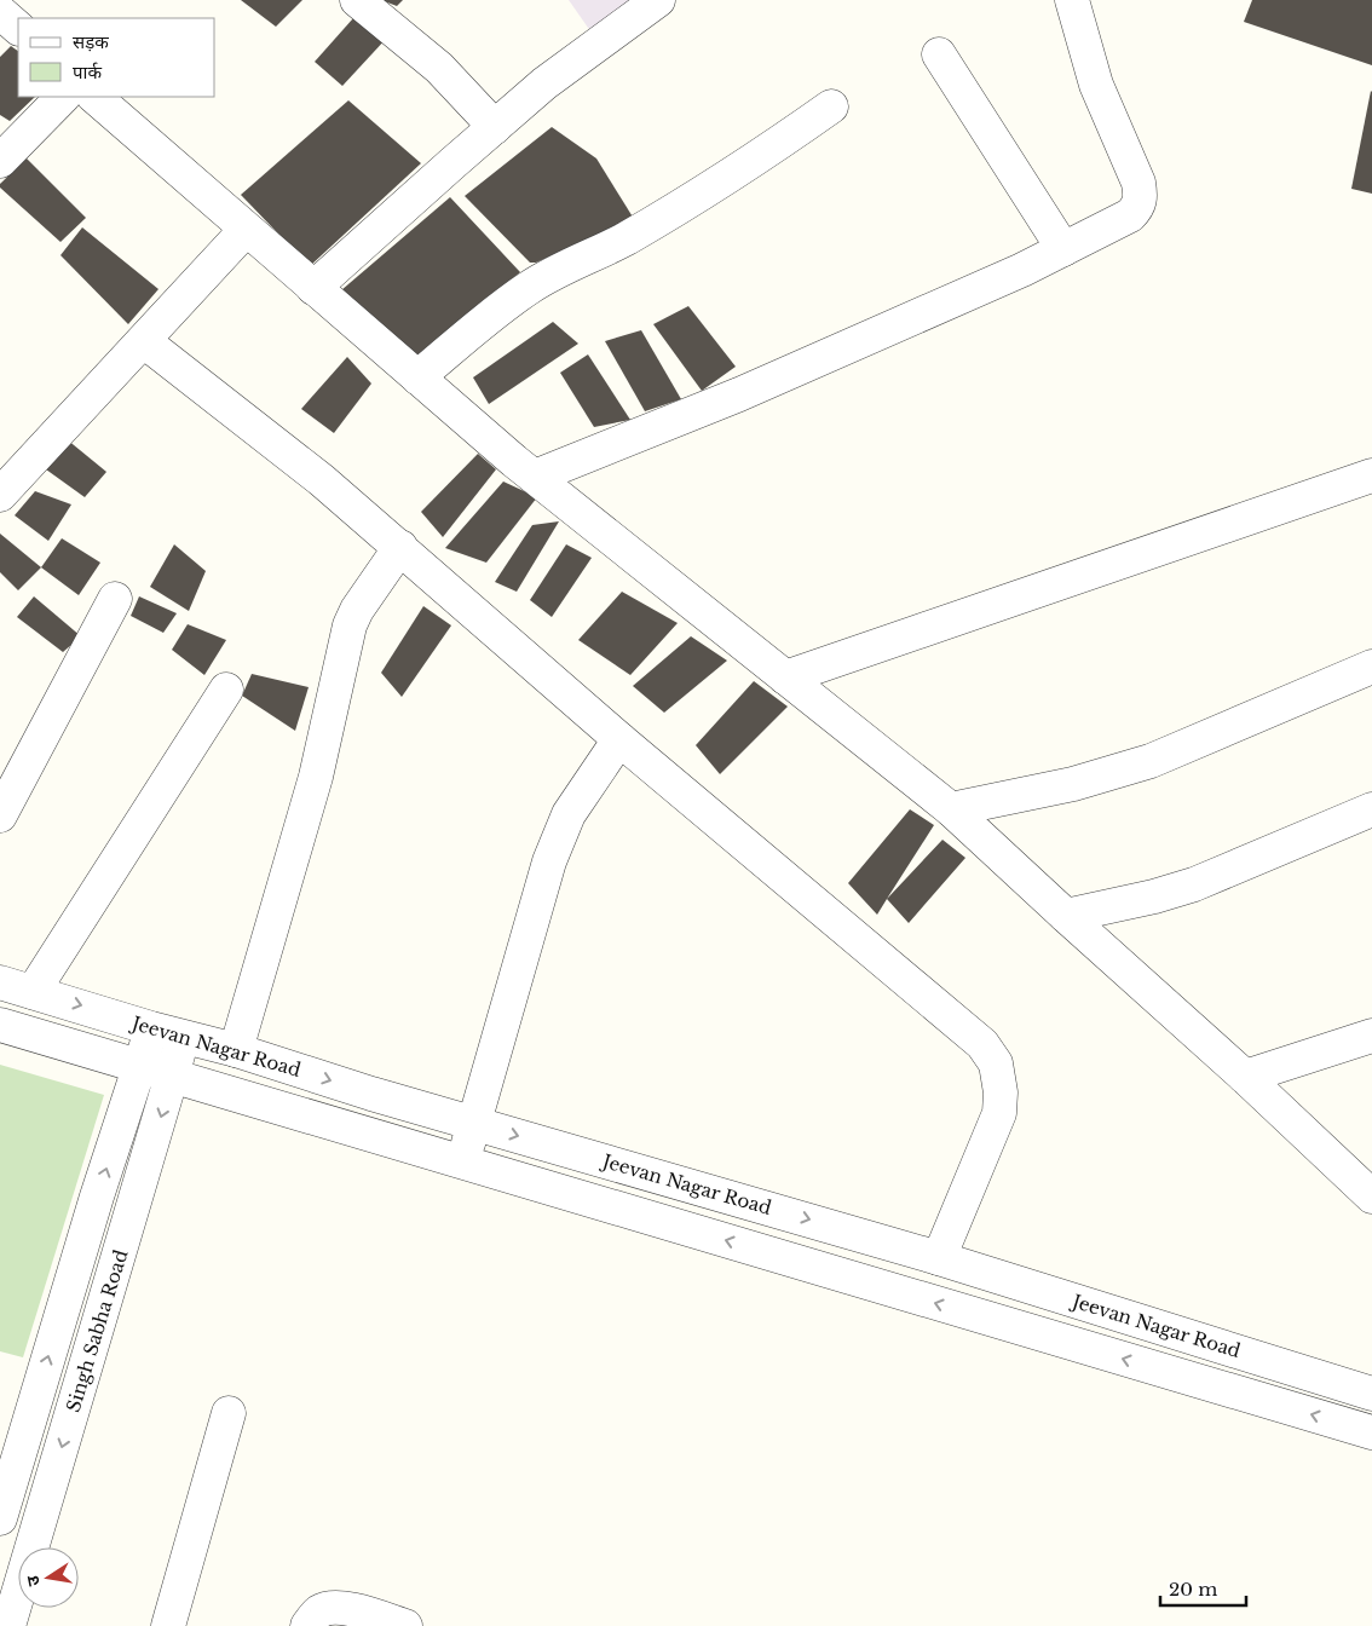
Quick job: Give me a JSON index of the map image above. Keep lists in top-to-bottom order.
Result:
{
  "streets": {
    "street": ["Jeevan Nagar Road", "Singh Sabha Road"]
  },
  "crossings": [
    ["Jeevan Nagar Road", "Singh Sabha Road"]
  ],
  "legend": ["सड़क", "पार्क"],
  "scale_bar": "20 m",
  "north": "left"
}
